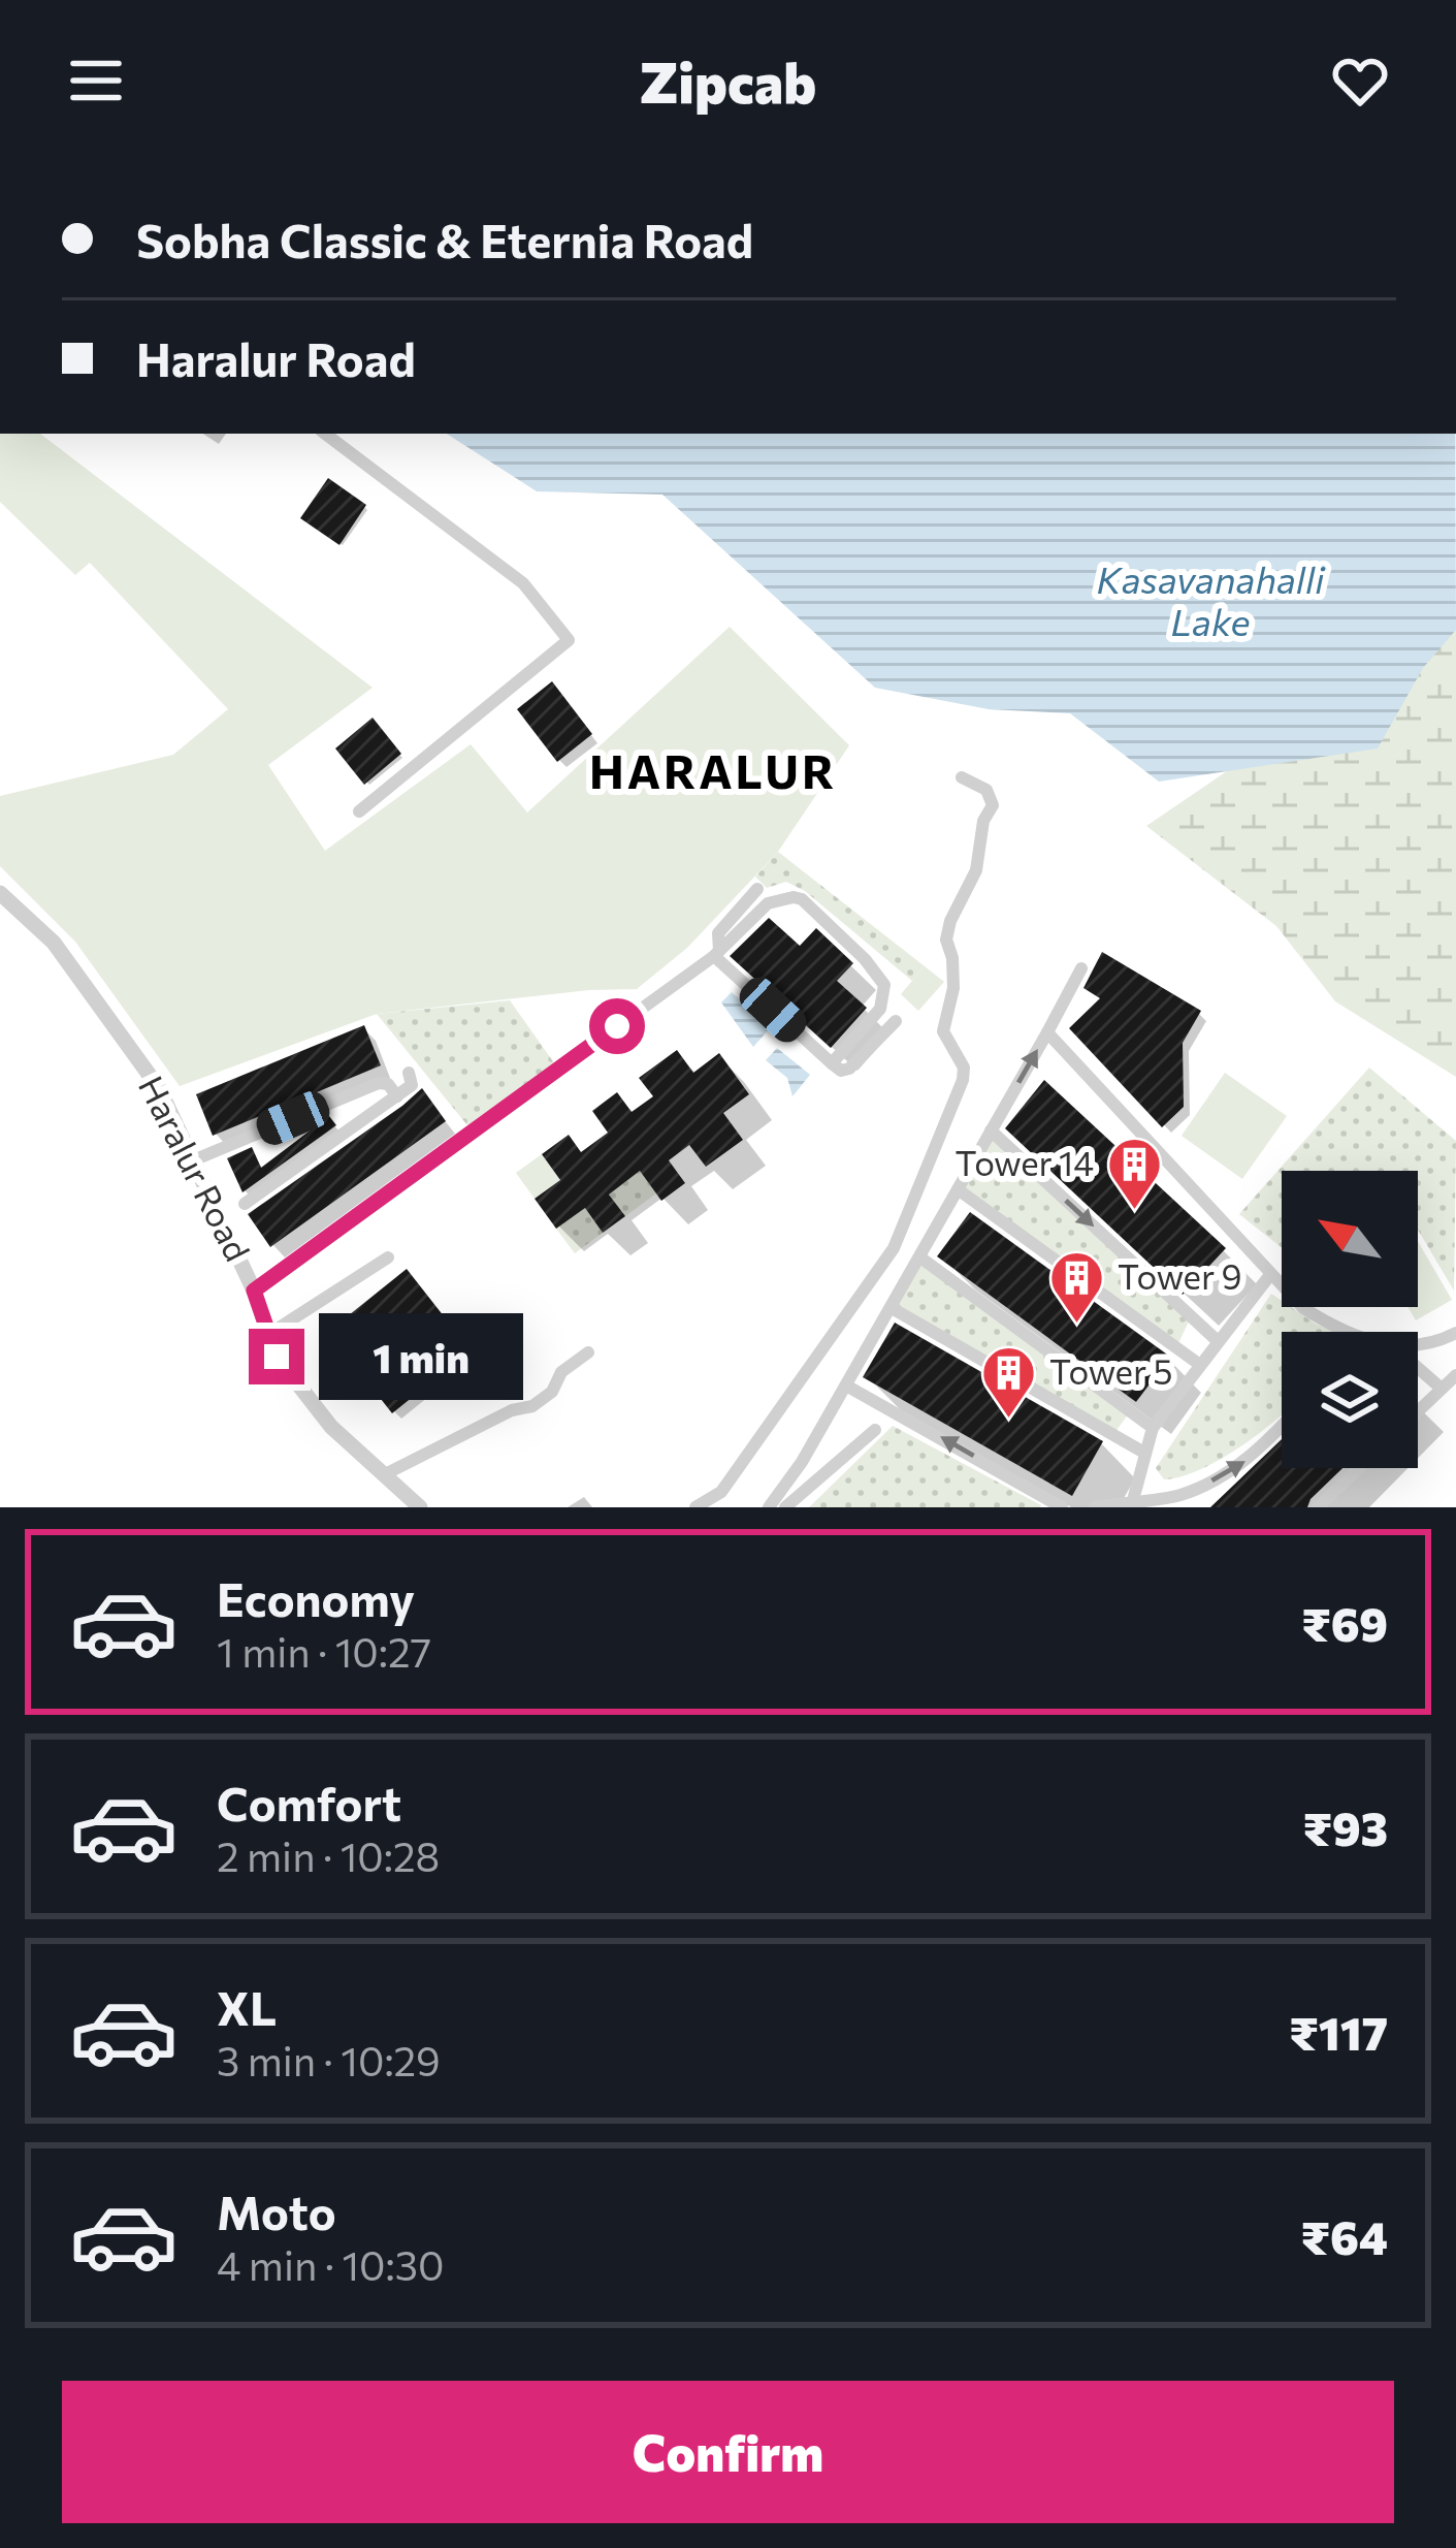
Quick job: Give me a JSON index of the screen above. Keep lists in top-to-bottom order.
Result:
{
  "streets": {
    "street": ["Haralur Road"]
  },
  "districts": ["HARALUR"],
  "water": ["Kasavanahalli Lake"],
  "places": {
    "building": ["Tower 14", "Tower 9", "Tower 5"]
  },
  "north": "top left",
  "page": {
    "header": "Zipcab",
    "banner": ["Sobha Classic & Eternia Road", "Haralur Road"],
    "bubble": "1 min",
    "list": [
      {
        "name": "Economy",
        "note": "1 min · 10:27",
        "value": "₹69"
      },
      {
        "name": "Comfort",
        "note": "2 min · 10:28",
        "value": "₹93"
      },
      {
        "name": "XL",
        "note": "3 min · 10:29",
        "value": "₹117"
      },
      {
        "name": "Moto",
        "note": "4 min · 10:30",
        "value": "₹64"
      }
    ],
    "buttons": "Confirm"
  }
}
